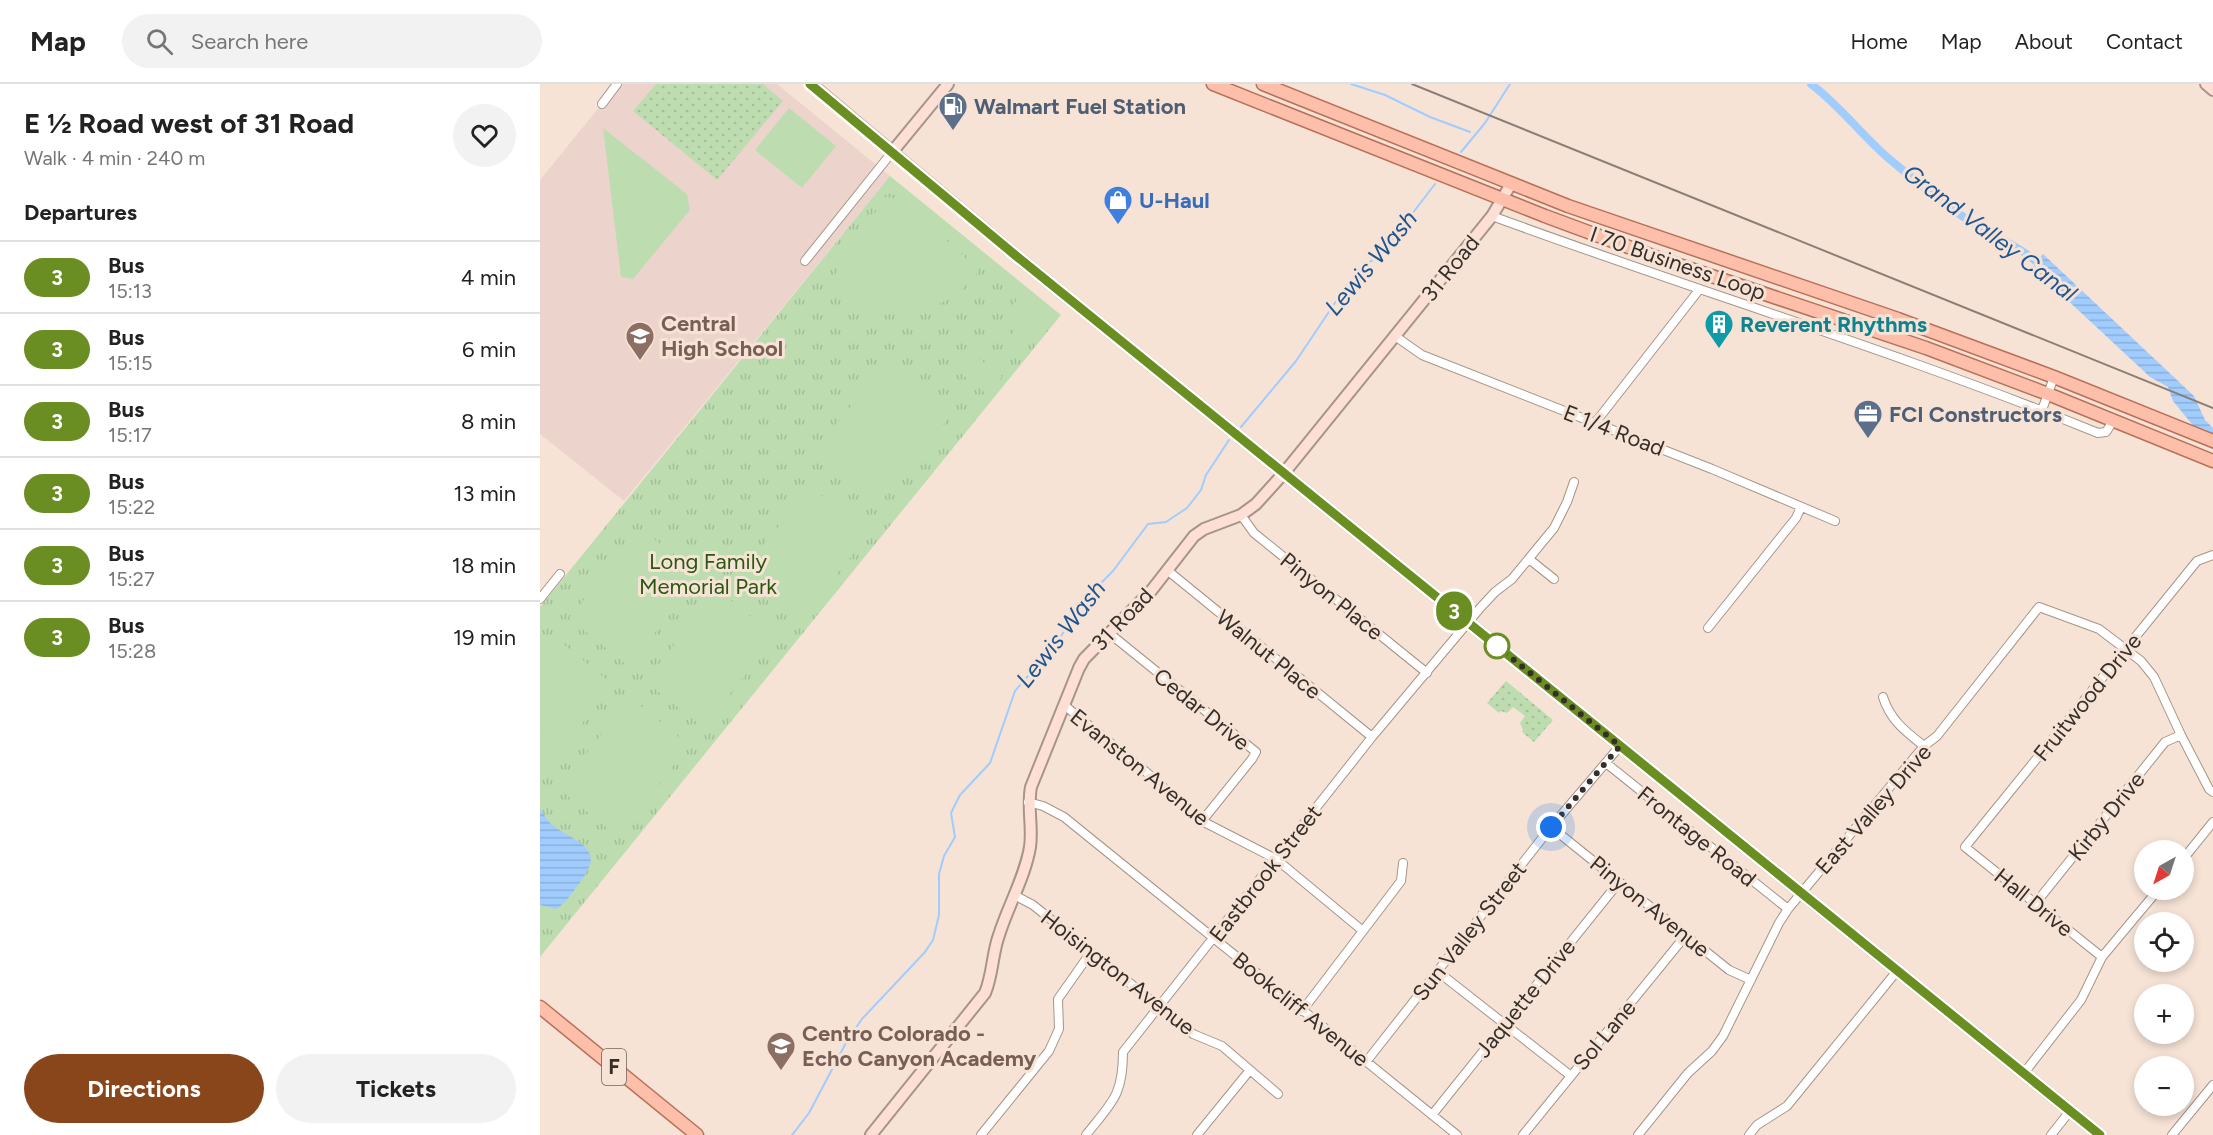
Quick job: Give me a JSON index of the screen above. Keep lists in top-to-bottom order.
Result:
{
  "streets": {
    "main road": ["I 70 Business Loop", "31 Road", "F"],
    "street": [
      "E 1/4 Road",
      "Pinyon Place",
      "Walnut Place",
      "Fruitwood Drive",
      "Cedar Drive",
      "Evanston Avenue",
      "East Valley Drive",
      "Kirby Drive",
      "Frontage Road",
      "Eastbrook Street",
      "Hall Drive",
      "Pinyon Avenue",
      "Sun Valley Street",
      "Hoisington Avenue",
      "Jaquette Drive",
      "Bookcliff Avenue",
      "Sol Lane"
    ]
  },
  "crossings": [
    ["I 70 Business Loop", "31 Road"],
    ["31 Road", "E 1/4 Road"],
    ["31 Road", "Pinyon Place"],
    ["31 Road", "Walnut Place"],
    ["31 Road", "Cedar Drive"],
    ["31 Road", "Evanston Avenue"],
    ["31 Road", "Hoisington Avenue"],
    ["31 Road", "Bookcliff Avenue"],
    ["Pinyon Place", "Eastbrook Street"],
    ["Walnut Place", "Eastbrook Street"],
    ["Fruitwood Drive", "East Valley Drive"],
    ["Fruitwood Drive", "Hall Drive"],
    ["Cedar Drive", "Evanston Avenue"],
    ["Evanston Avenue", "Eastbrook Street"],
    ["East Valley Drive", "Frontage Road"],
    ["East Valley Drive", "Pinyon Avenue"],
    ["Kirby Drive", "Hall Drive"],
    ["Frontage Road", "Sun Valley Street"],
    ["Eastbrook Street", "Hoisington Avenue"],
    ["Eastbrook Street", "Bookcliff Avenue"],
    ["Pinyon Avenue", "Sun Valley Street"],
    ["Pinyon Avenue", "Jaquette Drive"],
    ["Pinyon Avenue", "Sol Lane"],
    ["Sun Valley Street", "Bookcliff Avenue"],
    ["Jaquette Drive", "Bookcliff Avenue"]
  ],
  "water": ["Grand Valley Canal", "Lewis Wash"],
  "parks": ["Long Family Memorial Park"],
  "places": {
    "fuel station": ["Walmart Fuel Station"],
    "shop": ["U-Haul"],
    "building": ["Reverent Rhythms"],
    "school or university": ["Central High School", "Centro Colorado - Echo Canyon Academy"],
    "office": ["FCI Constructors"]
  },
  "lines": ["bus line 3"],
  "north": "bottom left",
  "page": {
    "header": "Map",
    "search": "Search here",
    "nav": [
      "Home",
      "Map",
      "About",
      "Contact"
    ],
    "heading": [
      ["E ½ Road west of 31 Road", "Walk · 4 min · 240 m"],
      "Departures"
    ],
    "on_map": "3",
    "list": [
      {
        "mark": "3",
        "name": "Bus",
        "note": "15:13",
        "value": "4 min"
      },
      {
        "mark": "3",
        "name": "Bus",
        "note": "15:15",
        "value": "6 min"
      },
      {
        "mark": "3",
        "name": "Bus",
        "note": "15:17",
        "value": "8 min"
      },
      {
        "mark": "3",
        "name": "Bus",
        "note": "15:22",
        "value": "13 min"
      },
      {
        "mark": "3",
        "name": "Bus",
        "note": "15:27",
        "value": "18 min"
      },
      {
        "mark": "3",
        "name": "Bus",
        "note": "15:28",
        "value": "19 min"
      }
    ],
    "map_buttons": ["+", "−"],
    "buttons": ["Directions", "Tickets"]
  }
}
